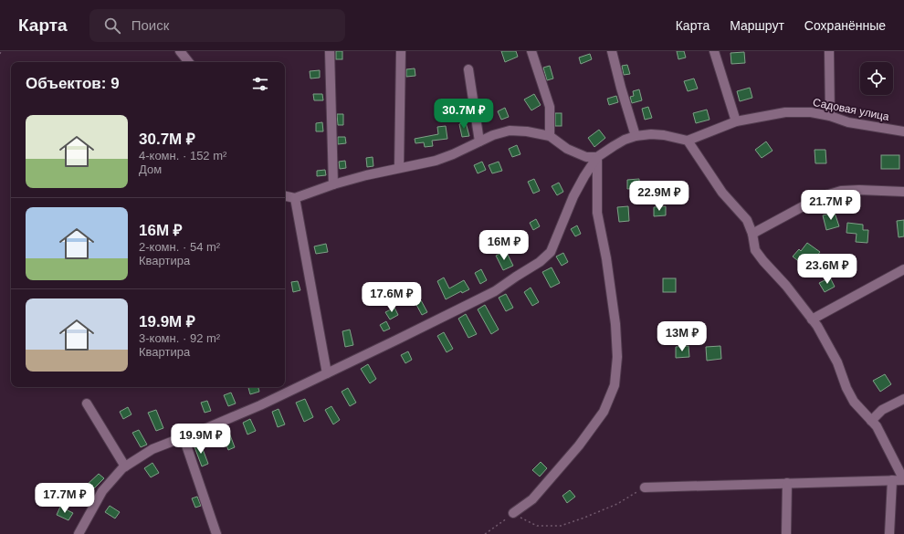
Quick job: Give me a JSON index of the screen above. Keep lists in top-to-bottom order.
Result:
{
  "streets": {
    "street": ["Садовая улица"]
  },
  "page": {
    "header": "Карта",
    "search": "Поиск",
    "nav": ["Карта", "Маршрут", "Сохранённые"],
    "heading": "Объектов: 9",
    "price": [
      "30.7M ₽",
      "22.9M ₽",
      "21.7M ₽",
      "16M ₽",
      "23.6M ₽",
      "17.6M ₽",
      "13M ₽",
      "19.9M ₽",
      "17.7M ₽"
    ],
    "list": [
      {
        "name": "30.7M ₽",
        "note": "4-комн. · 152 m² · Дом"
      },
      {
        "name": "16M ₽",
        "note": "2-комн. · 54 m² · Квартира"
      },
      {
        "name": "19.9M ₽",
        "note": "3-комн. · 92 m² · Квартира"
      }
    ]
  }
}
